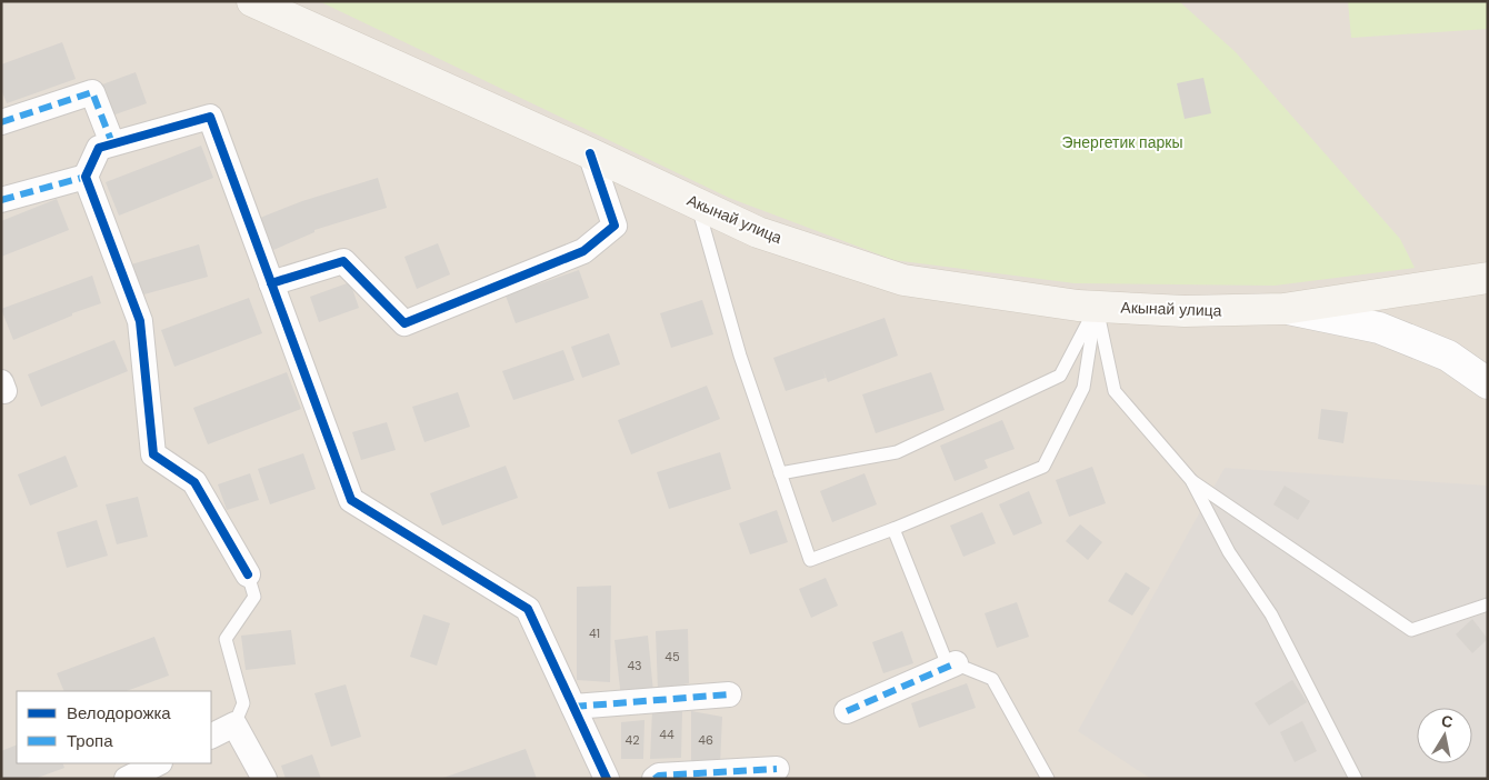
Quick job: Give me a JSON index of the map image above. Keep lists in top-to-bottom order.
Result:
{
  "streets": {
    "main road": ["Акынай улица"]
  },
  "parks": ["Энергетик паркы"],
  "house_numbers": [
    "41",
    "45",
    "43",
    "44",
    "42",
    "46"
  ],
  "legend": ["Велодорожка", "Тропа"],
  "north": "top"
}
